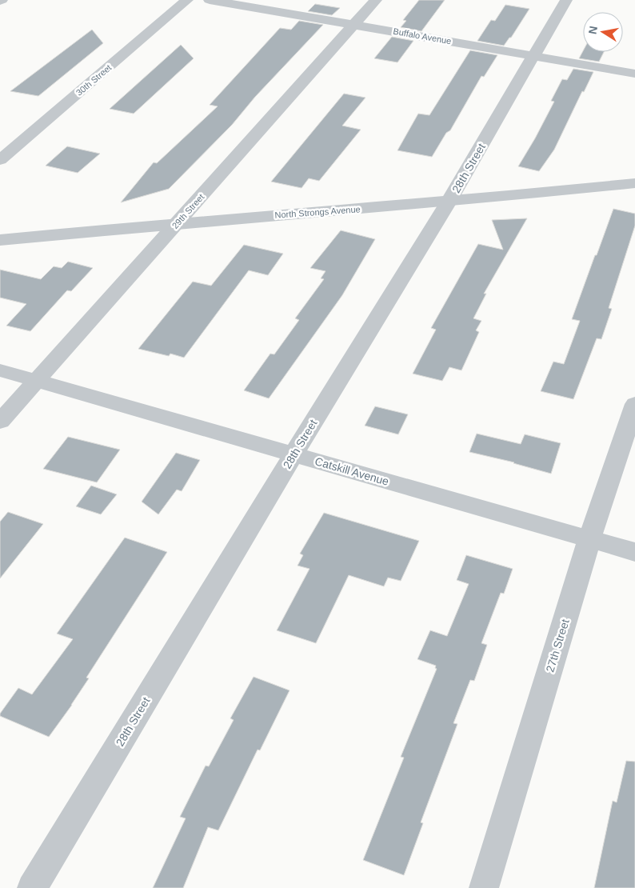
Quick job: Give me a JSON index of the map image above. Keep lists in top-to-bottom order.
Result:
{
  "streets": {
    "street": [
      "Buffalo Avenue",
      "30th Street",
      "28th Street",
      "29th Street",
      "North Strongs Avenue",
      "Catskill Avenue",
      "27th Street"
    ]
  },
  "crossings": [
    ["Buffalo Avenue", "28th Street"],
    ["Buffalo Avenue", "29th Street"],
    ["28th Street", "North Strongs Avenue"],
    ["28th Street", "Catskill Avenue"],
    ["29th Street", "North Strongs Avenue"],
    ["29th Street", "Catskill Avenue"],
    ["Catskill Avenue", "27th Street"]
  ],
  "north": "left"
}
